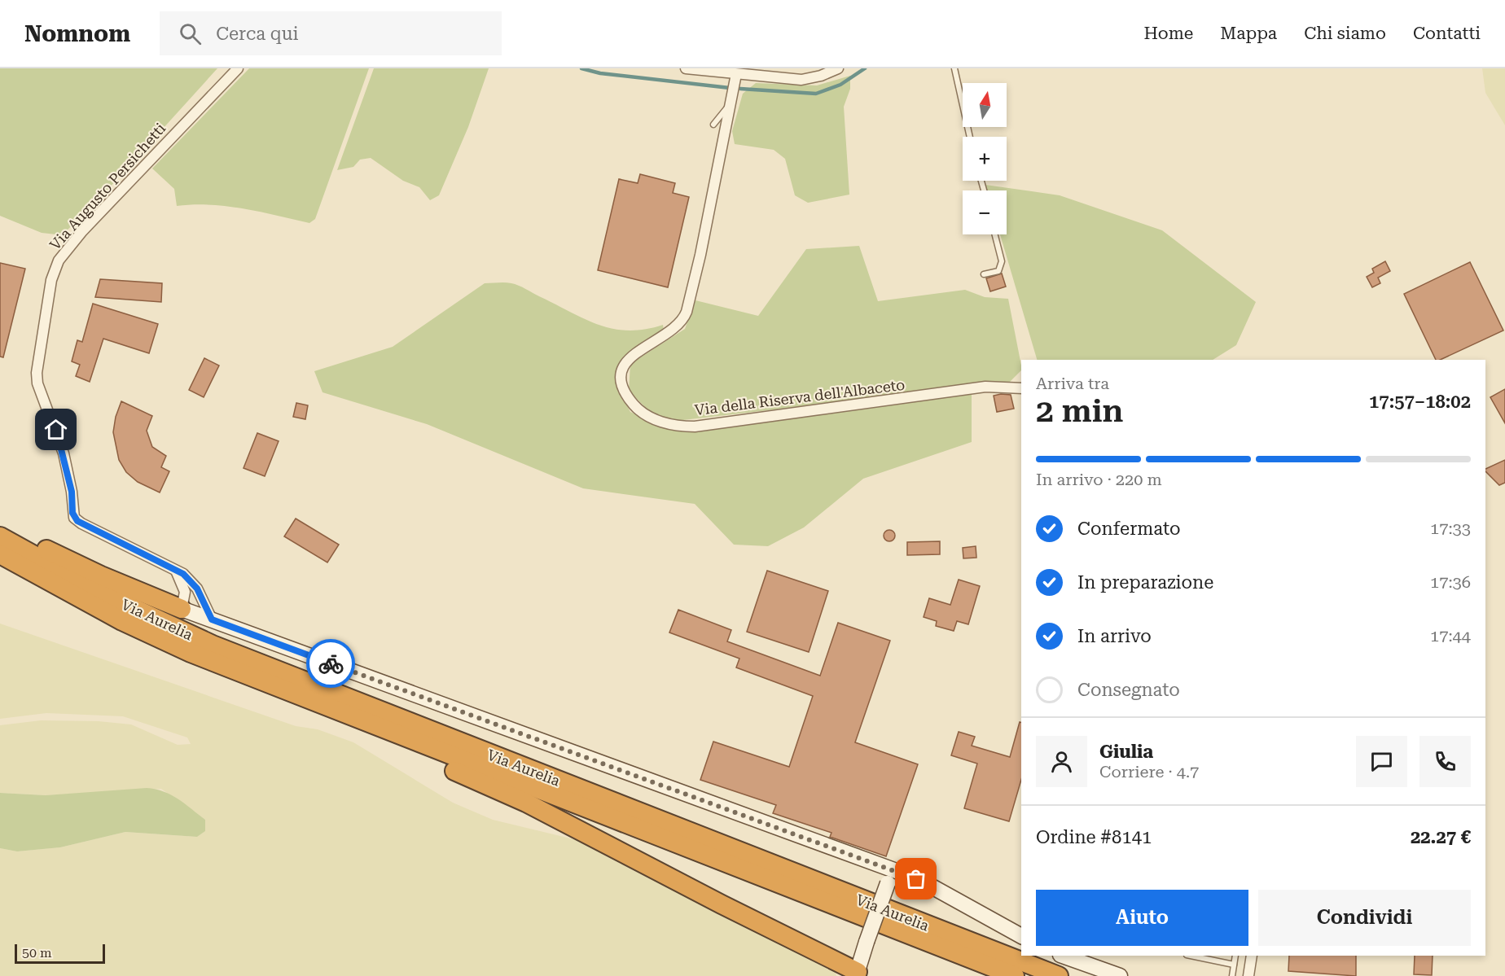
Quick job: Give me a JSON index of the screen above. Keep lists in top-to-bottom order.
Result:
{
  "streets": {
    "highway": ["Via Aurelia"],
    "street": ["Via Augusto Persichetti", "Via della Riserva dell'Albaceto"]
  },
  "crossings": [
    ["Via Augusto Persichetti", "Via Aurelia"]
  ],
  "scale_bar": "50 m",
  "north": "top",
  "page": {
    "header": "Nomnom",
    "search": "Cerca qui",
    "nav": [
      "Home",
      "Mappa",
      "Chi siamo",
      "Contatti"
    ],
    "map_buttons": ["+", "−"],
    "heading": ["2 min", "Arriva tra", "17:57–18:02"],
    "panel": [
      "Giulia",
      "Corriere · 4.7",
      "Ordine #8141",
      "22.27 €"
    ],
    "bar": "In arrivo · 220 m",
    "list": [
      ["Confermato", "17:33"],
      ["In preparazione", "17:36"],
      ["In arrivo", "17:44"],
      "Consegnato"
    ],
    "buttons": ["Aiuto", "Condividi"],
    "scale": "50 m"
  }
}
